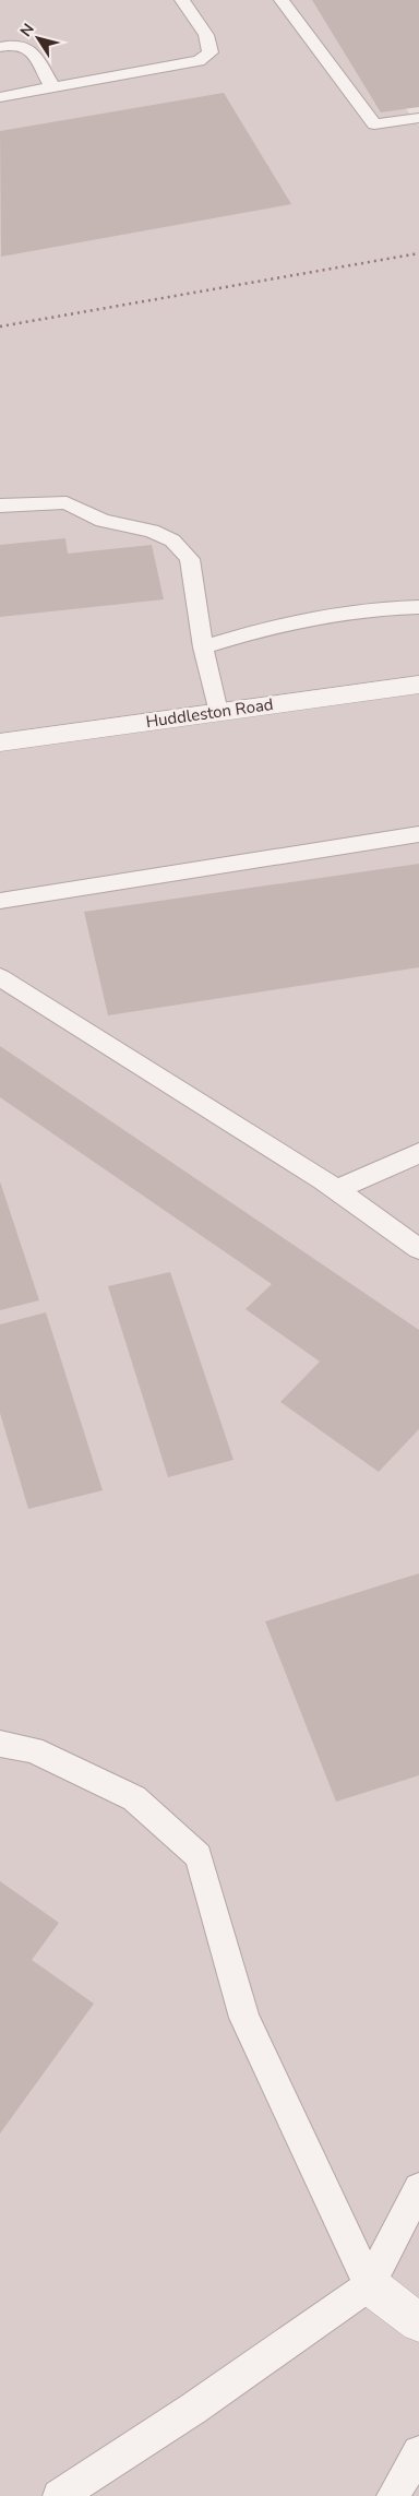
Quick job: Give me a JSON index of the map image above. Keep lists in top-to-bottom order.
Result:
{
  "streets": {
    "street": ["Huddleston Road"]
  },
  "north": "top left"
}
